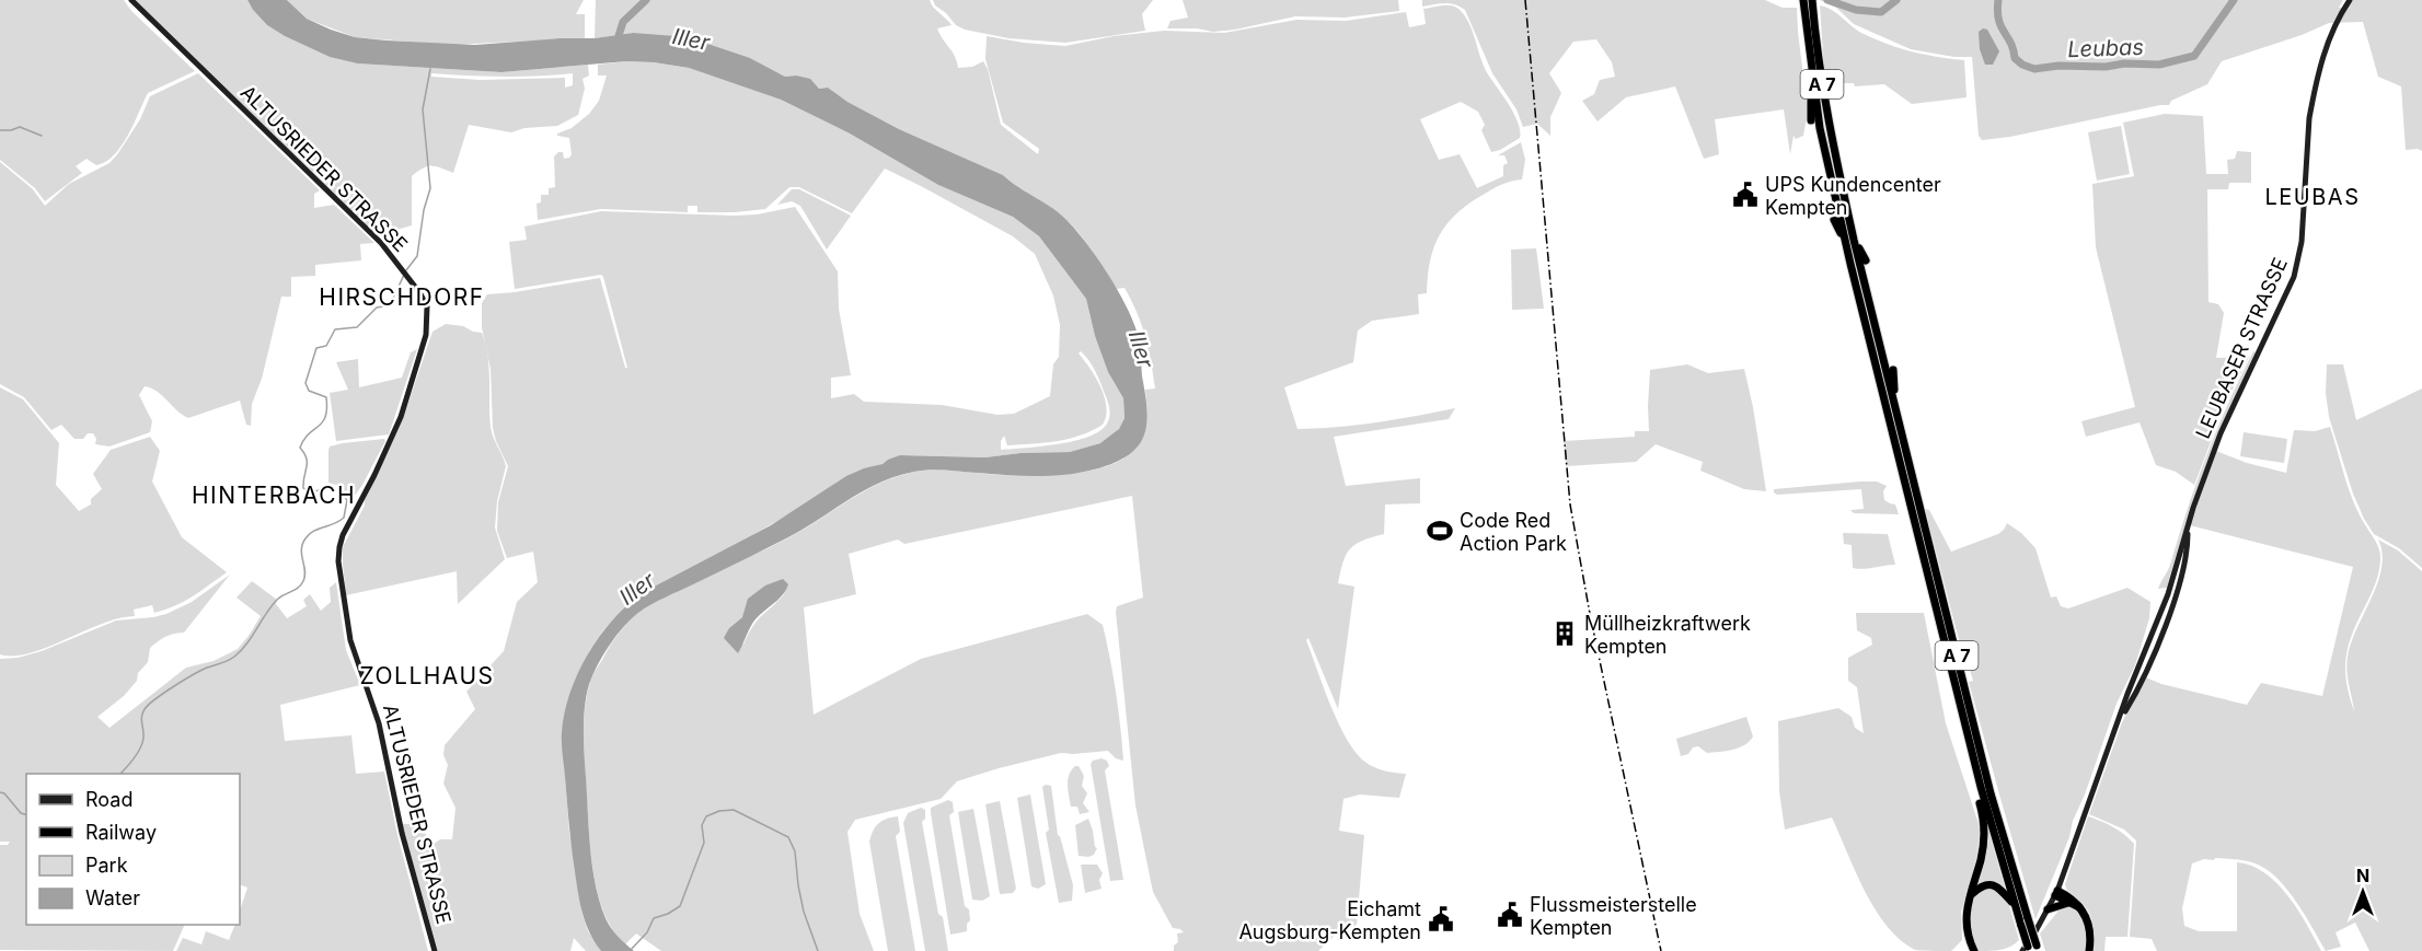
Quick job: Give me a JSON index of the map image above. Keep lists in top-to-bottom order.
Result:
{
  "streets": {
    "highway": ["A 7"],
    "main road": ["ALTUSRIEDER STRASSE", "LEUBASER STRASSE"]
  },
  "districts": [
    "LEUBAS",
    "HIRSCHDORF",
    "HINTERBACH",
    "ZOLLHAUS"
  ],
  "water": ["Iller", "Leubas"],
  "places": {
    "public building": ["UPS Kundencenter Kempten", "Flussmeisterstelle Kempten", "Eichamt Augsburg-Kempten"],
    "sports": ["Code Red Action Park"],
    "building": ["Müllheizkraftwerk Kempten"]
  },
  "legend": [
    "Road",
    "Railway",
    "Park",
    "Water"
  ],
  "north": "top"
}
